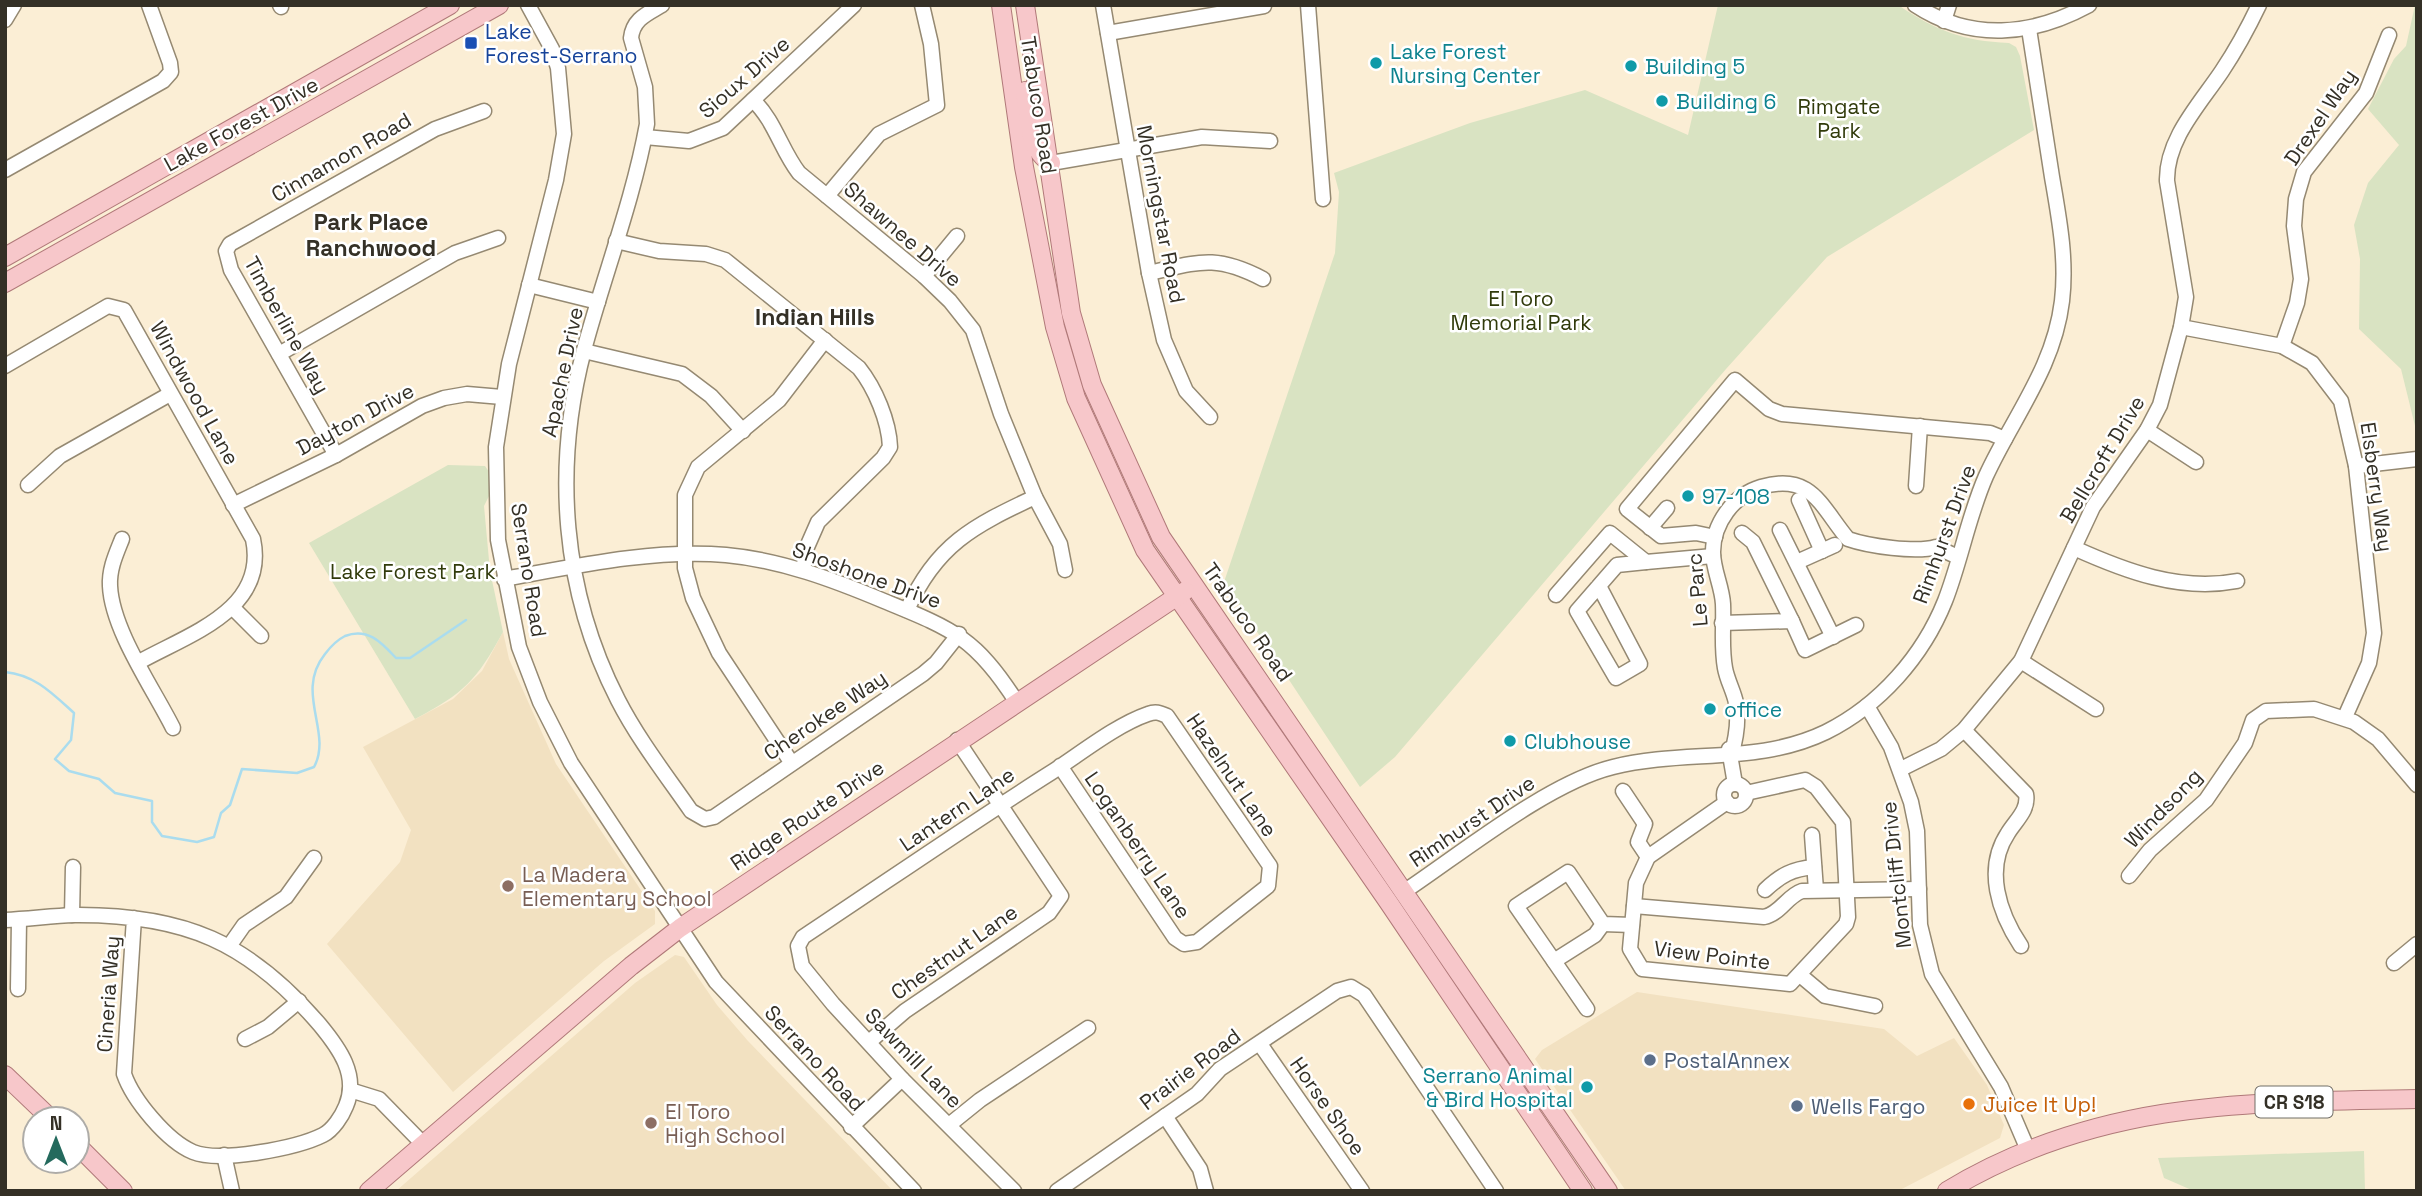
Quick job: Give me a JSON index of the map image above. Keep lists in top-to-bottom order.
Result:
{
  "streets": {
    "main road": [
      "Trabuco Road",
      "Lake Forest Drive",
      "Ridge Route Drive",
      "CR S18"
    ],
    "street": [
      "Sioux Drive",
      "Drexel Way",
      "Cinnamon Road",
      "Morningstar Road",
      "Shawnee Drive",
      "Timberline Way",
      "Apache Drive",
      "Windwood Lane",
      "Dayton Drive",
      "Bellcroft Drive",
      "Elsberry Way",
      "Rimhurst Drive",
      "Serrano Road",
      "Shoshone Drive",
      "Le Parc",
      "Cherokee Way",
      "Hazelnut Lane",
      "Windsong",
      "Lantern Lane",
      "Loganberry Lane",
      "Montcliff Drive",
      "Chestnut Lane",
      "View Pointe",
      "Cineria Way",
      "Sawmill Lane",
      "Prairie Road",
      "Horse Shoe"
    ]
  },
  "crossings": [
    ["Sioux Drive", "Shawnee Drive"],
    ["Sioux Drive", "Apache Drive"],
    ["Trabuco Road", "Rimhurst Drive"],
    ["Trabuco Road", "Ridge Route Drive"],
    ["Drexel Way", "Elsberry Way"],
    ["Cinnamon Road", "Timberline Way"],
    ["Timberline Way", "Dayton Drive"],
    ["Apache Drive", "Shoshone Drive"],
    ["Apache Drive", "Cherokee Way"],
    ["Windwood Lane", "Dayton Drive"],
    ["Dayton Drive", "Serrano Road"],
    ["Bellcroft Drive", "Elsberry Way"],
    ["Bellcroft Drive", "Montcliff Drive"],
    ["Elsberry Way", "Windsong"],
    ["Rimhurst Drive", "Le Parc"],
    ["Rimhurst Drive", "Montcliff Drive"],
    ["Serrano Road", "Shoshone Drive"],
    ["Serrano Road", "Ridge Route Drive"],
    ["Shoshone Drive", "Cherokee Way"],
    ["Shoshone Drive", "Ridge Route Drive"],
    ["Hazelnut Lane", "Lantern Lane"],
    ["Hazelnut Lane", "Loganberry Lane"],
    ["Lantern Lane", "Loganberry Lane"],
    ["Lantern Lane", "Chestnut Lane"],
    ["Lantern Lane", "Sawmill Lane"],
    ["Montcliff Drive", "CR S18"],
    ["Chestnut Lane", "Sawmill Lane"],
    ["Prairie Road", "Horse Shoe"]
  ],
  "districts": ["Park Place Ranchwood", "Indian Hills"],
  "parks": ["Rimgate Park", "El Toro Memorial Park", "Lake Forest Park"],
  "places": {
    "transit": ["Lake Forest-Serrano"],
    "other": [
      "Lake Forest Nursing Center",
      "Building 5",
      "Building 6",
      "97-108",
      "office",
      "Clubhouse",
      "La Madera Elementary School",
      "PostalAnnex",
      "Serrano Animal & Bird Hospital",
      "Juice It Up!",
      "Wells Fargo",
      "El Toro High School"
    ]
  },
  "north": "top"
}
